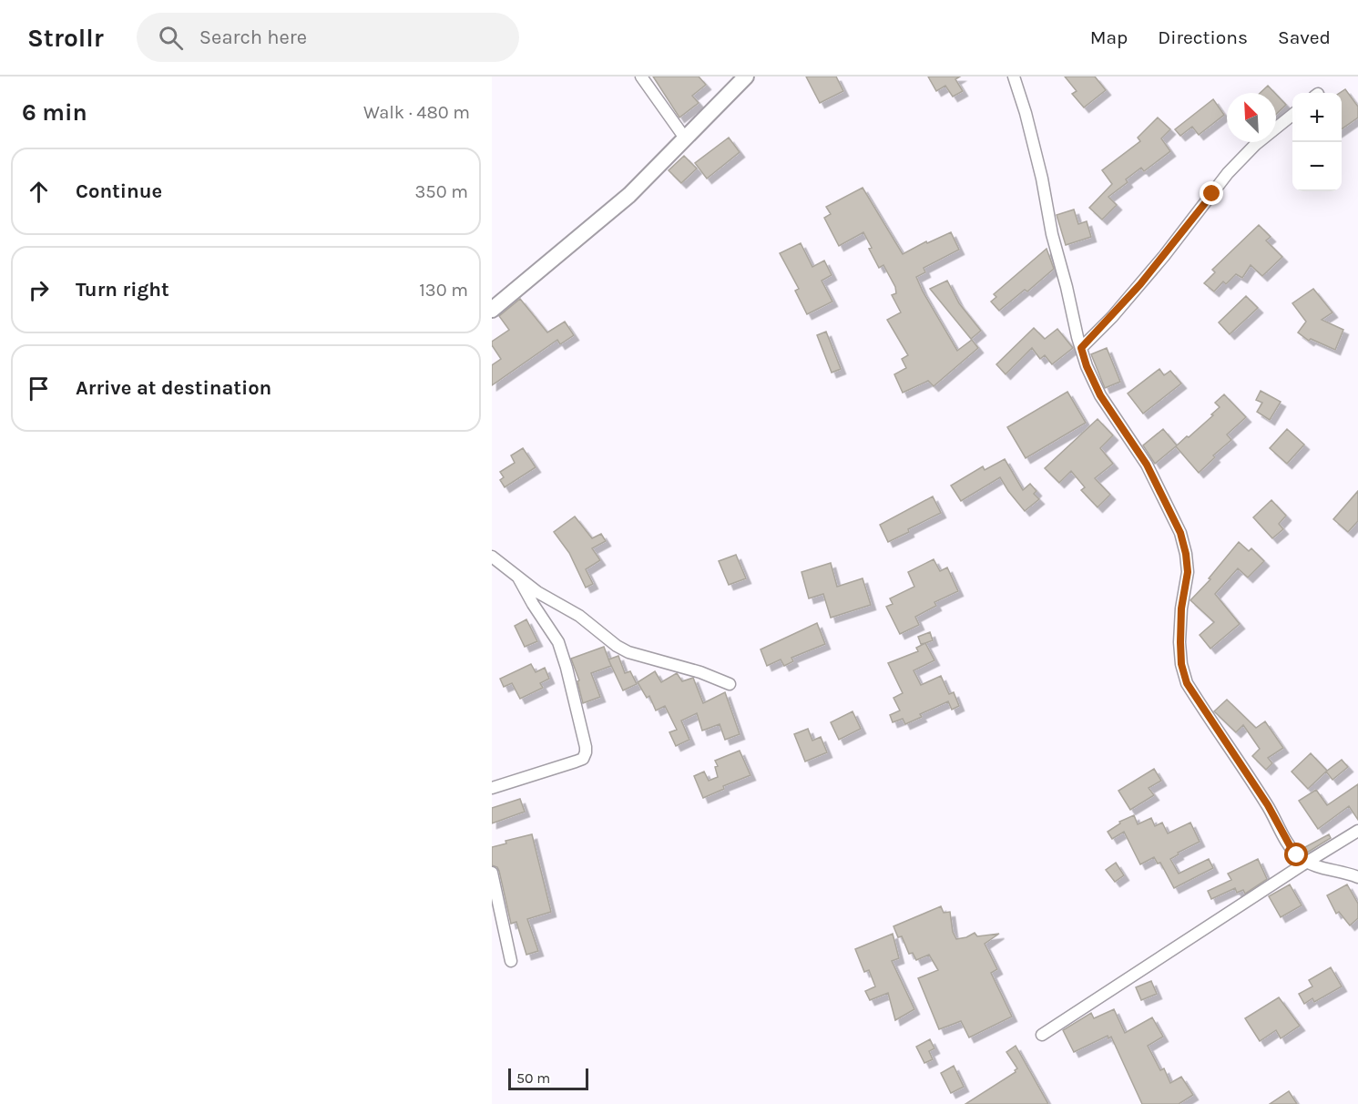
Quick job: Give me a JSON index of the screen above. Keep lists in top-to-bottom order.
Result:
{
  "scale_bar": "50 m",
  "north": "top left",
  "page": {
    "header": "Strollr",
    "search": "Search here",
    "nav": ["Map", "Directions", "Saved"],
    "heading": ["6 min", "Walk · 480 m"],
    "map_buttons": ["+", "−"],
    "list": [
      ["Continue", "350 m"],
      ["Turn right", "130 m"],
      "Arrive at destination"
    ],
    "scale": "50 m"
  }
}
